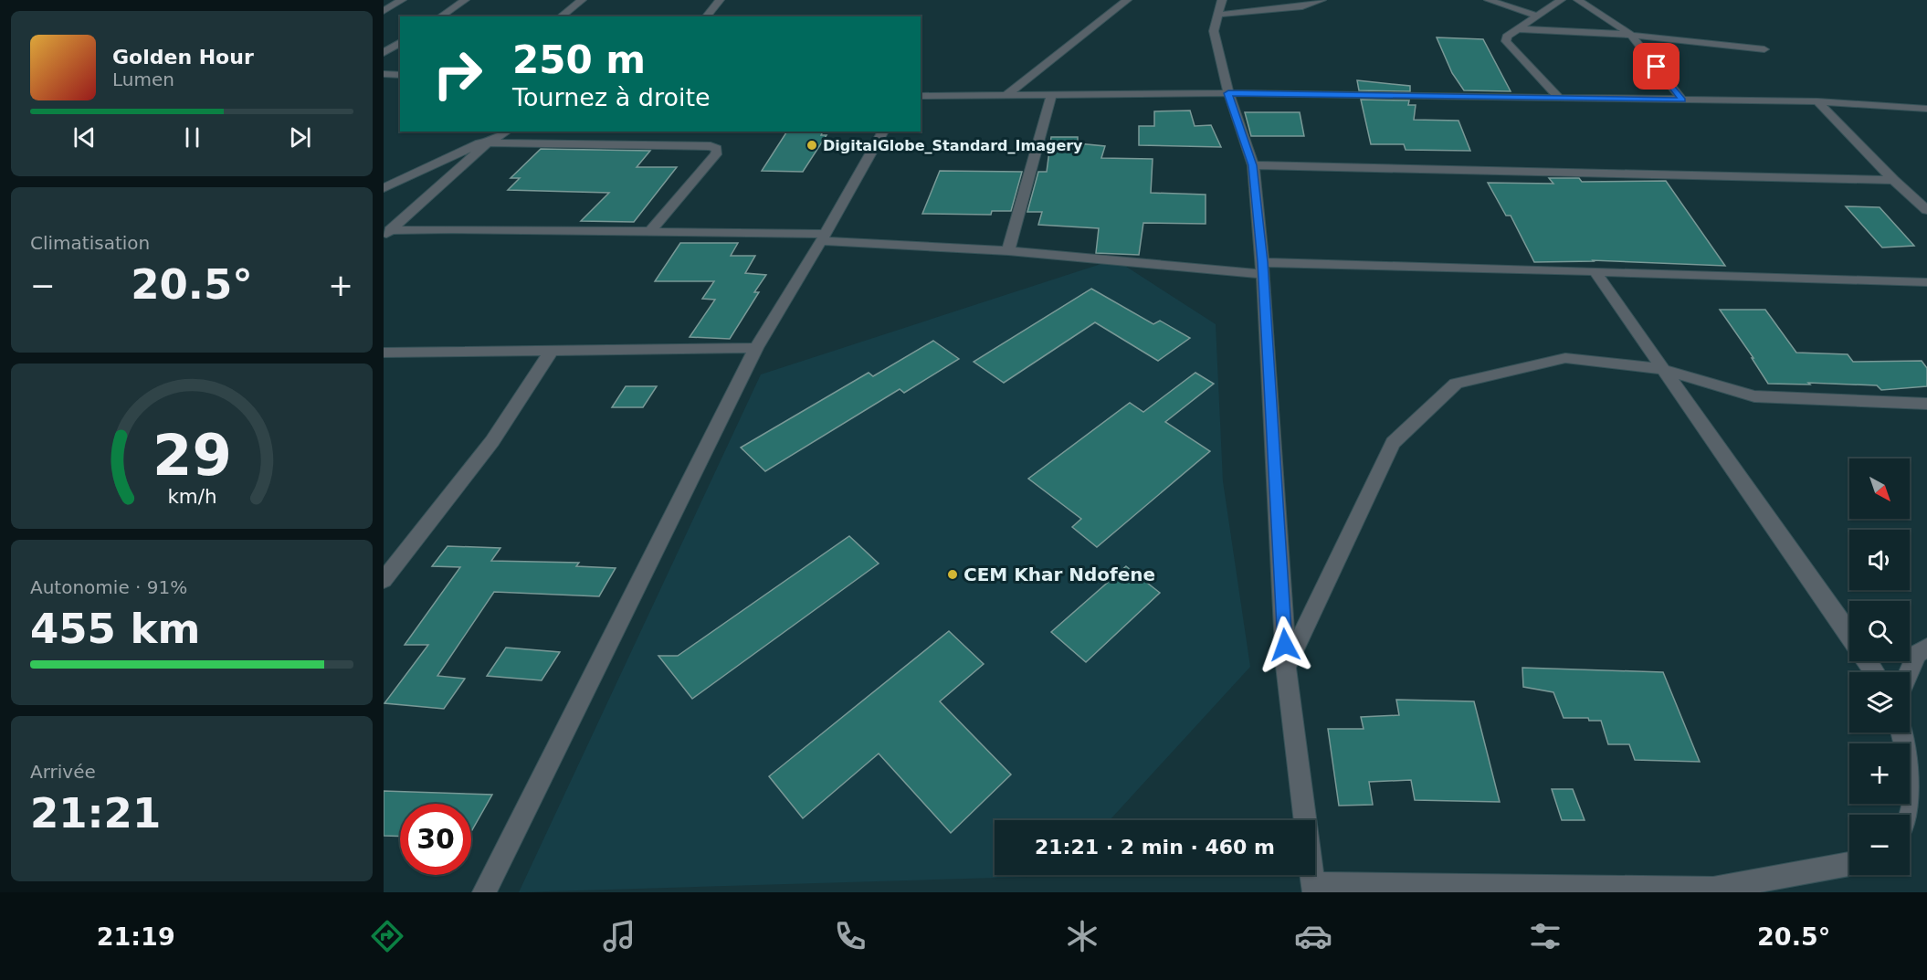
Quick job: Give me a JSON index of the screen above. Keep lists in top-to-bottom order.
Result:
{
  "places": ["DigitalGlobe_Standard_Imagery", "CEM Khar Ndofene"],
  "north": "bottom right",
  "page": {
    "turn": ["250 m", "Tournez à droite"],
    "song": ["Golden Hour", "Lumen"],
    "tile": [
      "Climatisation",
      ["Autonomie · 91%", "455 km"],
      ["Arrivée", "21:21"]
    ],
    "heat": ["−", "20.5°", "+"],
    "map_buttons": ["+", "−"],
    "limit": "30",
    "trip": "21:21 · 2 min · 460 m",
    "tabs": ["21:19", "20.5°"],
    "gauge": ["29", "km/h"]
  }
}
